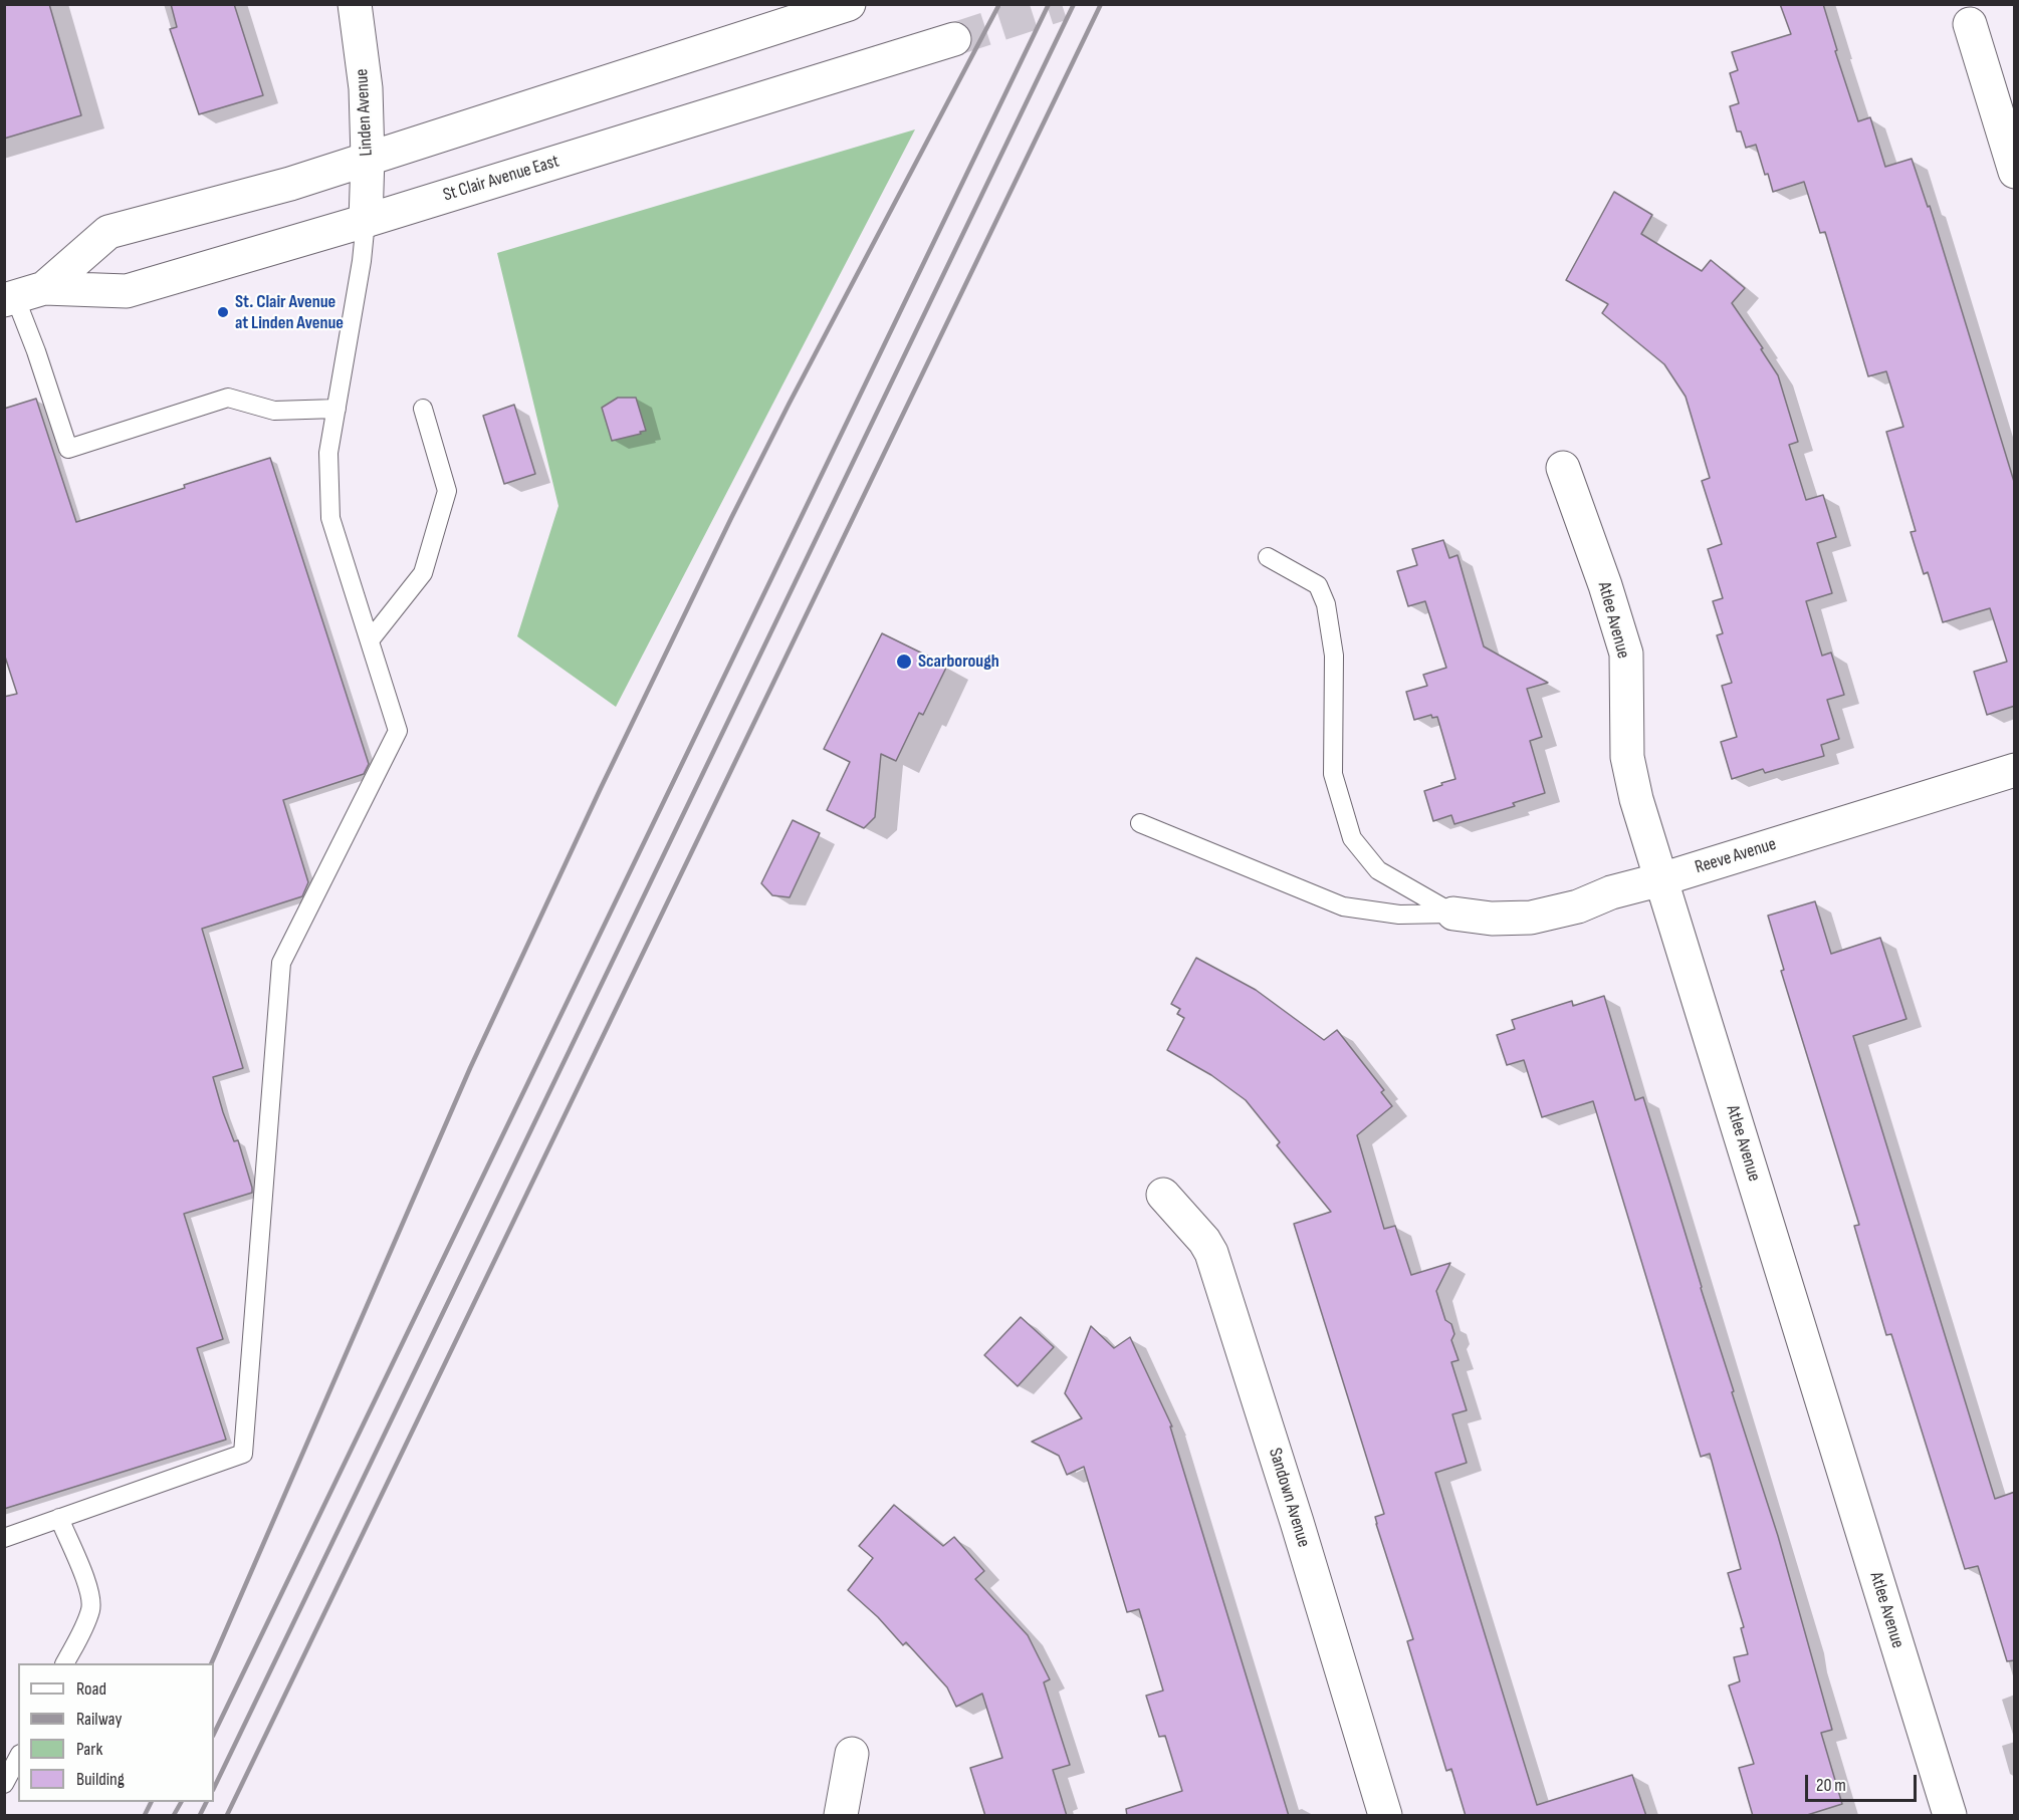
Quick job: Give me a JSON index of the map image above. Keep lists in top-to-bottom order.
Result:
{
  "streets": {
    "street": [
      "Linden Avenue",
      "St Clair Avenue East",
      "Atlee Avenue",
      "Reeve Avenue",
      "Sandown Avenue"
    ]
  },
  "crossings": [
    ["Linden Avenue", "St Clair Avenue East"],
    ["Atlee Avenue", "Reeve Avenue"]
  ],
  "places": ["St. Clair Avenue at Linden Avenue", "Scarborough"],
  "legend": [
    "Road",
    "Railway",
    "Park",
    "Building"
  ],
  "scale_bar": "20 m"
}
